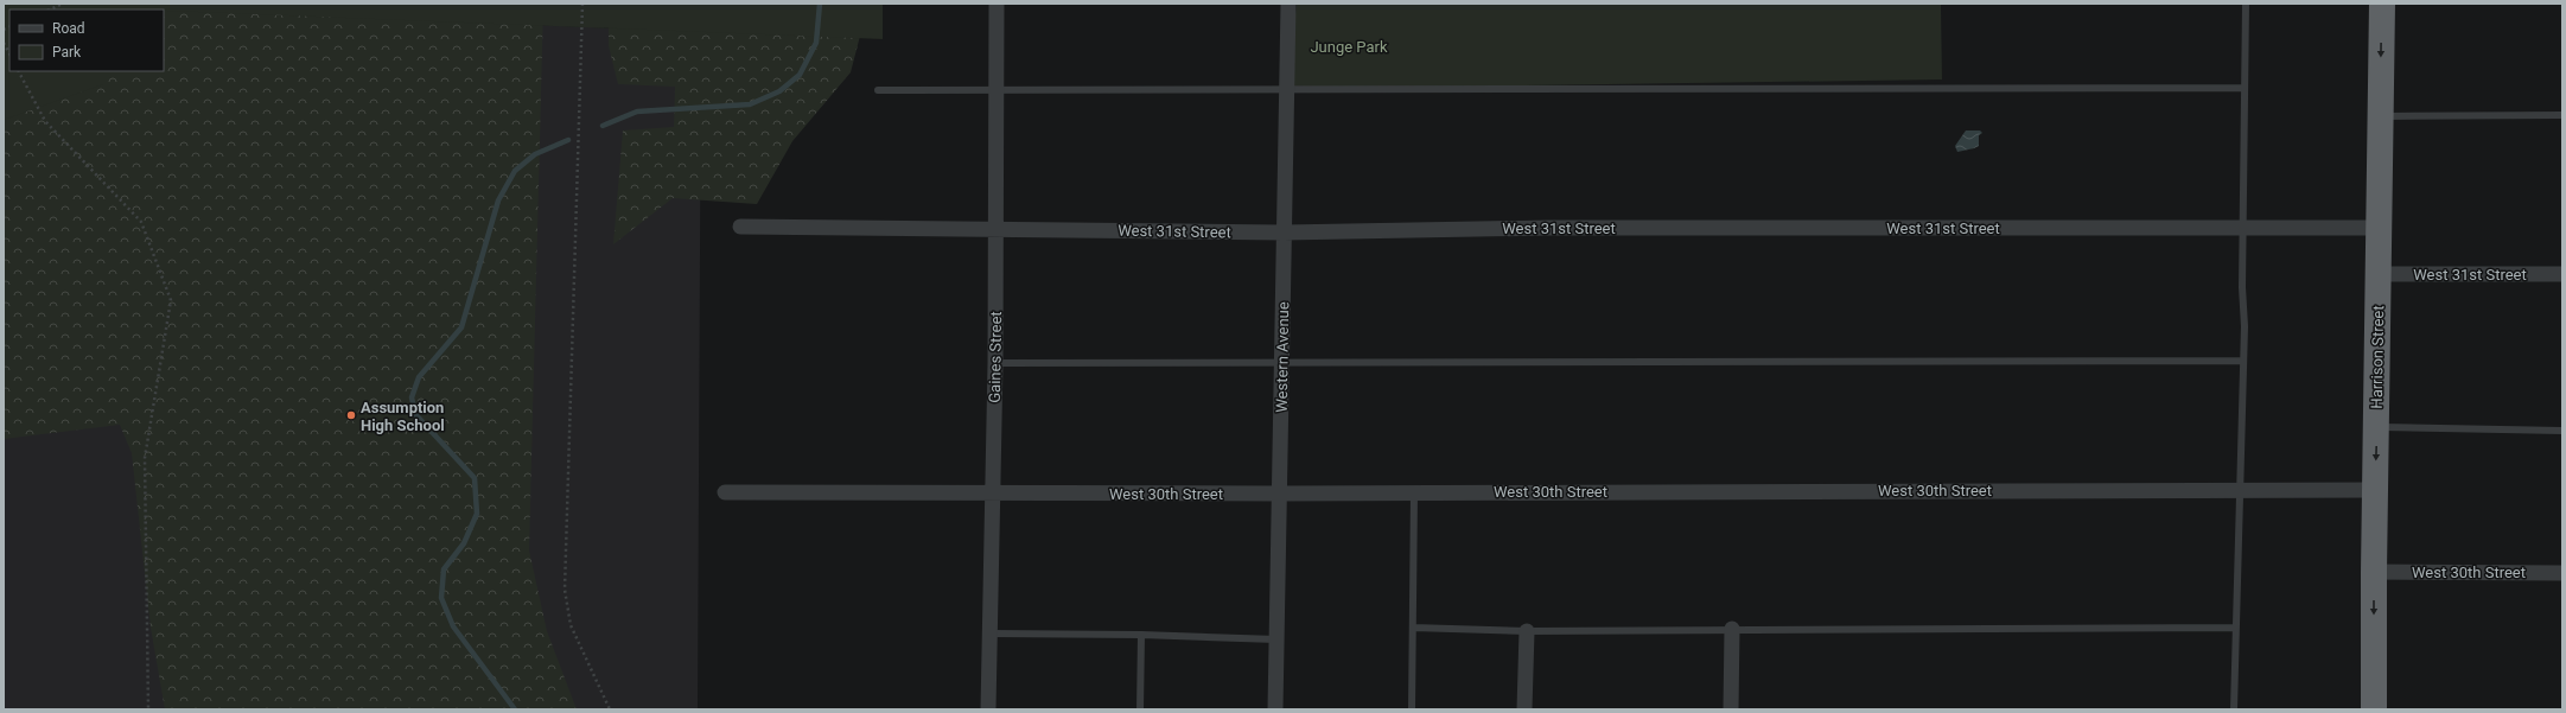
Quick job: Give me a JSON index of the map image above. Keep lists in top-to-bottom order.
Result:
{
  "streets": {
    "highway": ["Harrison Street"],
    "street": [
      "West 31st Street",
      "Gaines Street",
      "Western Avenue",
      "West 30th Street"
    ]
  },
  "crossings": [
    ["West 31st Street", "Gaines Street"],
    ["West 31st Street", "Western Avenue"],
    ["West 31st Street", "Harrison Street"],
    ["Gaines Street", "West 30th Street"],
    ["Western Avenue", "West 30th Street"],
    ["Harrison Street", "West 30th Street"]
  ],
  "one_way": ["Harrison Street"],
  "parks": ["Junge Park"],
  "places": ["Assumption High School"],
  "legend": ["Road", "Park"]
}
